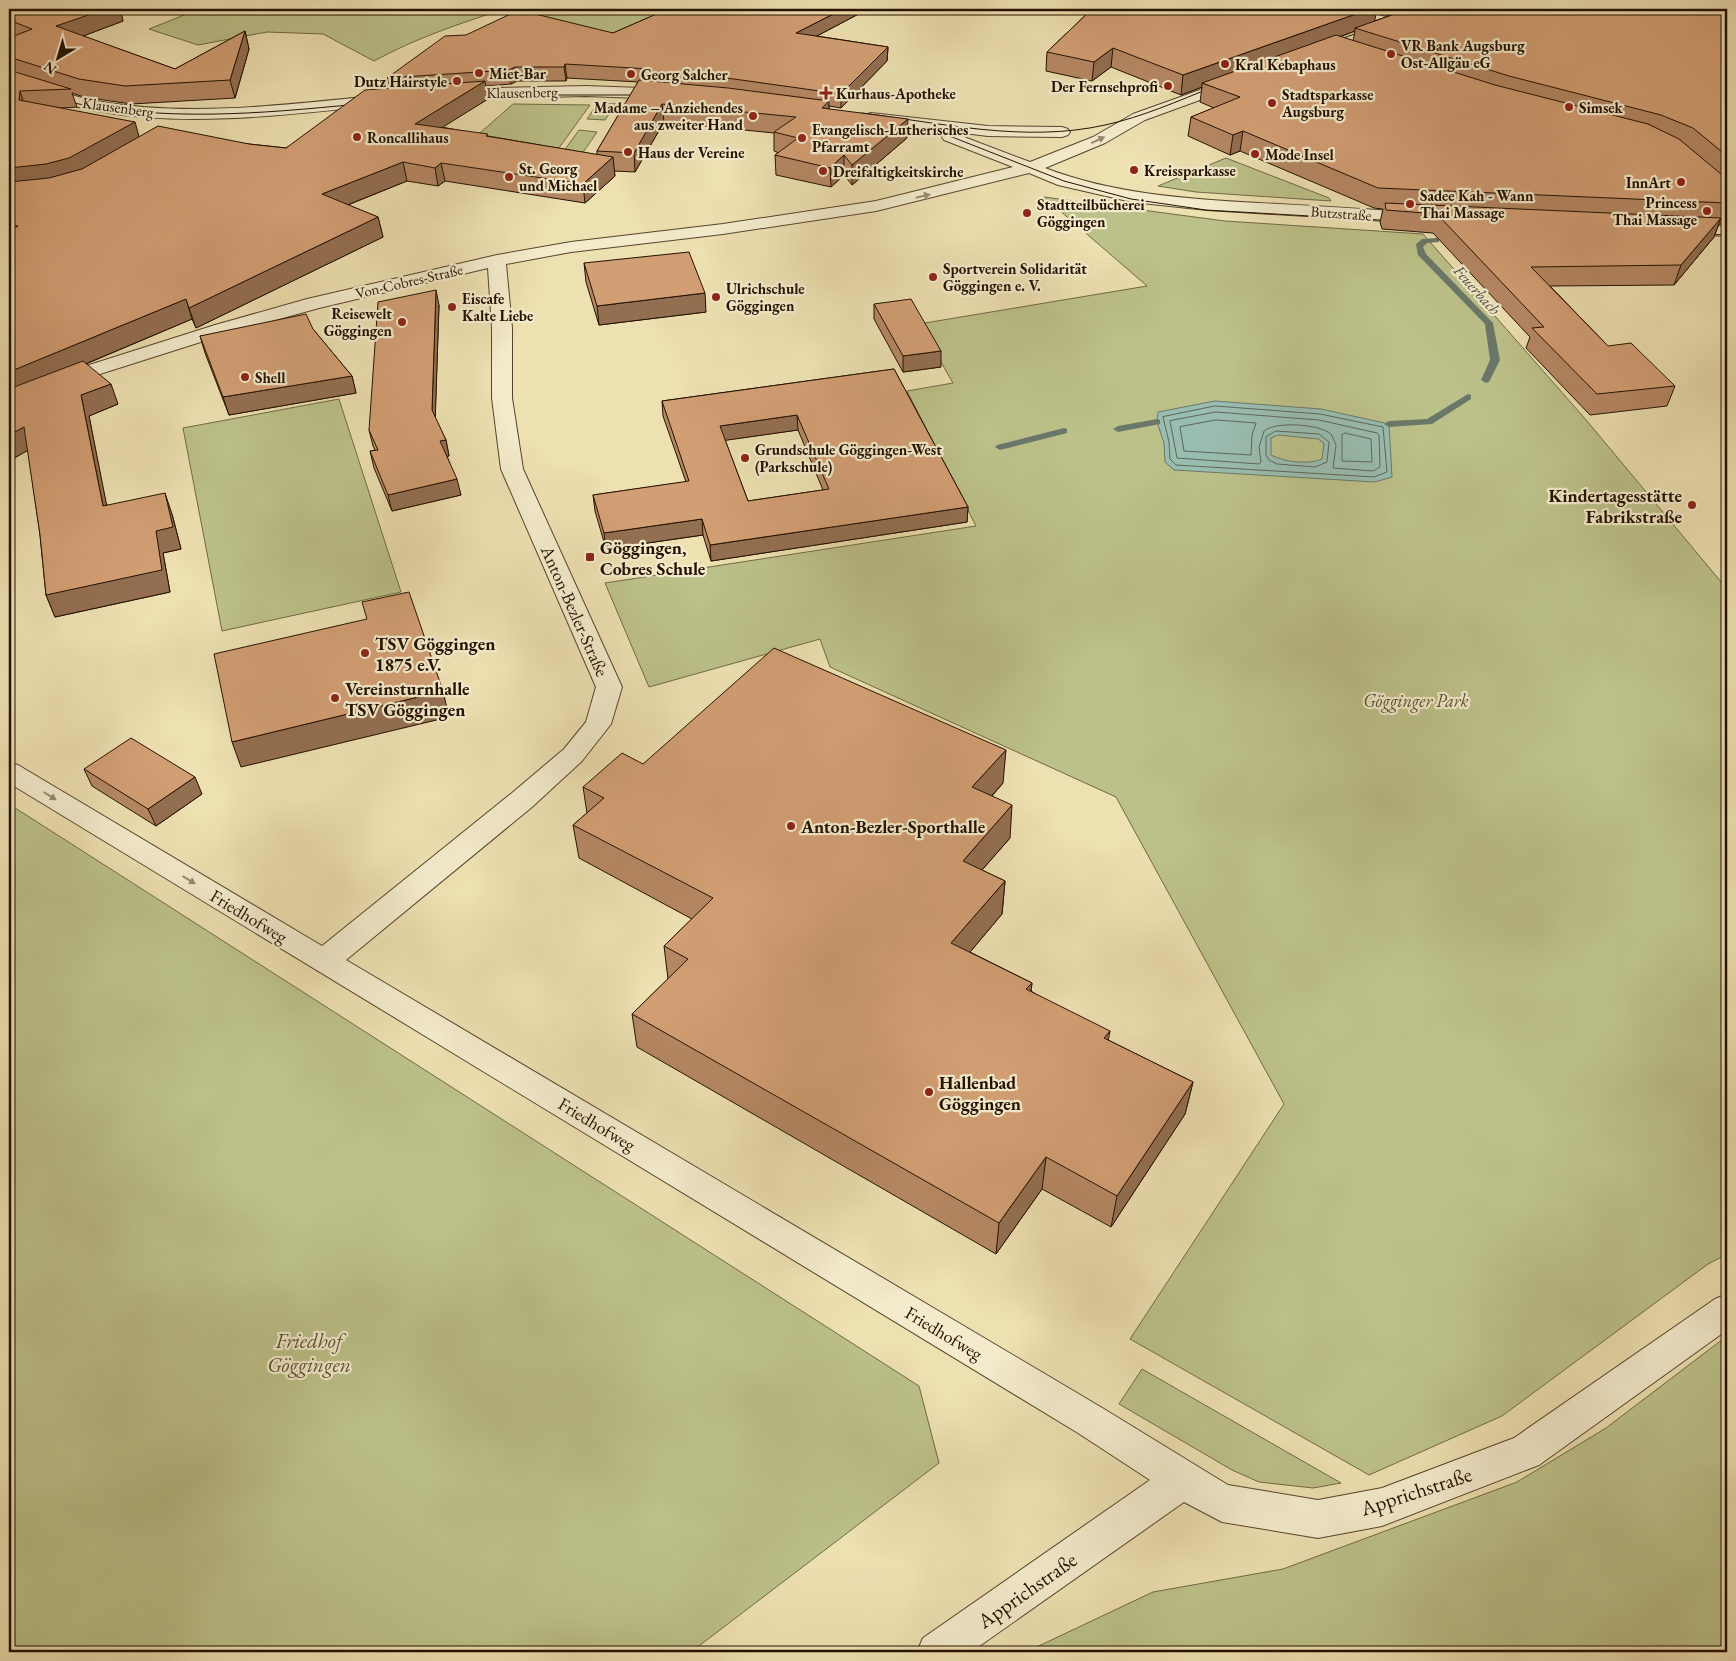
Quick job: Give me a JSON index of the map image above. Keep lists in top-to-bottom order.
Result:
{
  "streets": {
    "street": [
      "Klausenberg",
      "Butzstraße",
      "Von-Cobres-Straße",
      "Anton-Bezler-Straße",
      "Friedhofweg",
      "Apprichstraße"
    ]
  },
  "crossings": [
    ["Butzstraße", "Von-Cobres-Straße"],
    ["Von-Cobres-Straße", "Anton-Bezler-Straße"],
    ["Anton-Bezler-Straße", "Friedhofweg"],
    ["Friedhofweg", "Apprichstraße"]
  ],
  "water": ["Feuerbach"],
  "parks": ["Gögginger Park", "Friedhof Göggingen"],
  "places": {
    "other": [
      "VR Bank Augsburg Ost-Allgäu eG",
      "Kral Kebaphaus",
      "Miet-Bar",
      "Georg Salcher",
      "Dutz Hairstyle",
      "Der Fernsehprofi",
      "Stadtsparkasse Augsburg",
      "Simsek",
      "Madame – Anziehendes aus zweiter Hand",
      "Roncallihaus",
      "Evangelisch-Lutherisches Pfarramt",
      "Haus der Vereine",
      "Mode Insel",
      "Kreissparkasse",
      "Dreifaltigkeitskirche",
      "St. Georg und Michael",
      "InnArt",
      "Sadee Kah - Wann Thai Massage",
      "Princess Thai Massage",
      "Stadtteilbücherei Göggingen",
      "Sportverein Solidarität Göggingen e. V.",
      "Ulrichschule Göggingen",
      "Eiscafe Kalte Liebe",
      "Reisewelt Göggingen",
      "Shell",
      "Grundschule Göggingen-West (Parkschule)",
      "Kindertagesstätte Fabrikstraße",
      "TSV Göggingen 1875 e.V.",
      "Vereinsturnhalle TSV Göggingen",
      "Anton-Bezler-Sporthalle",
      "Hallenbad Göggingen"
    ],
    "health": ["Kurhaus-Apotheke"],
    "transit": ["Göggingen, Cobres Schule"]
  },
  "north": "bottom left"
}
